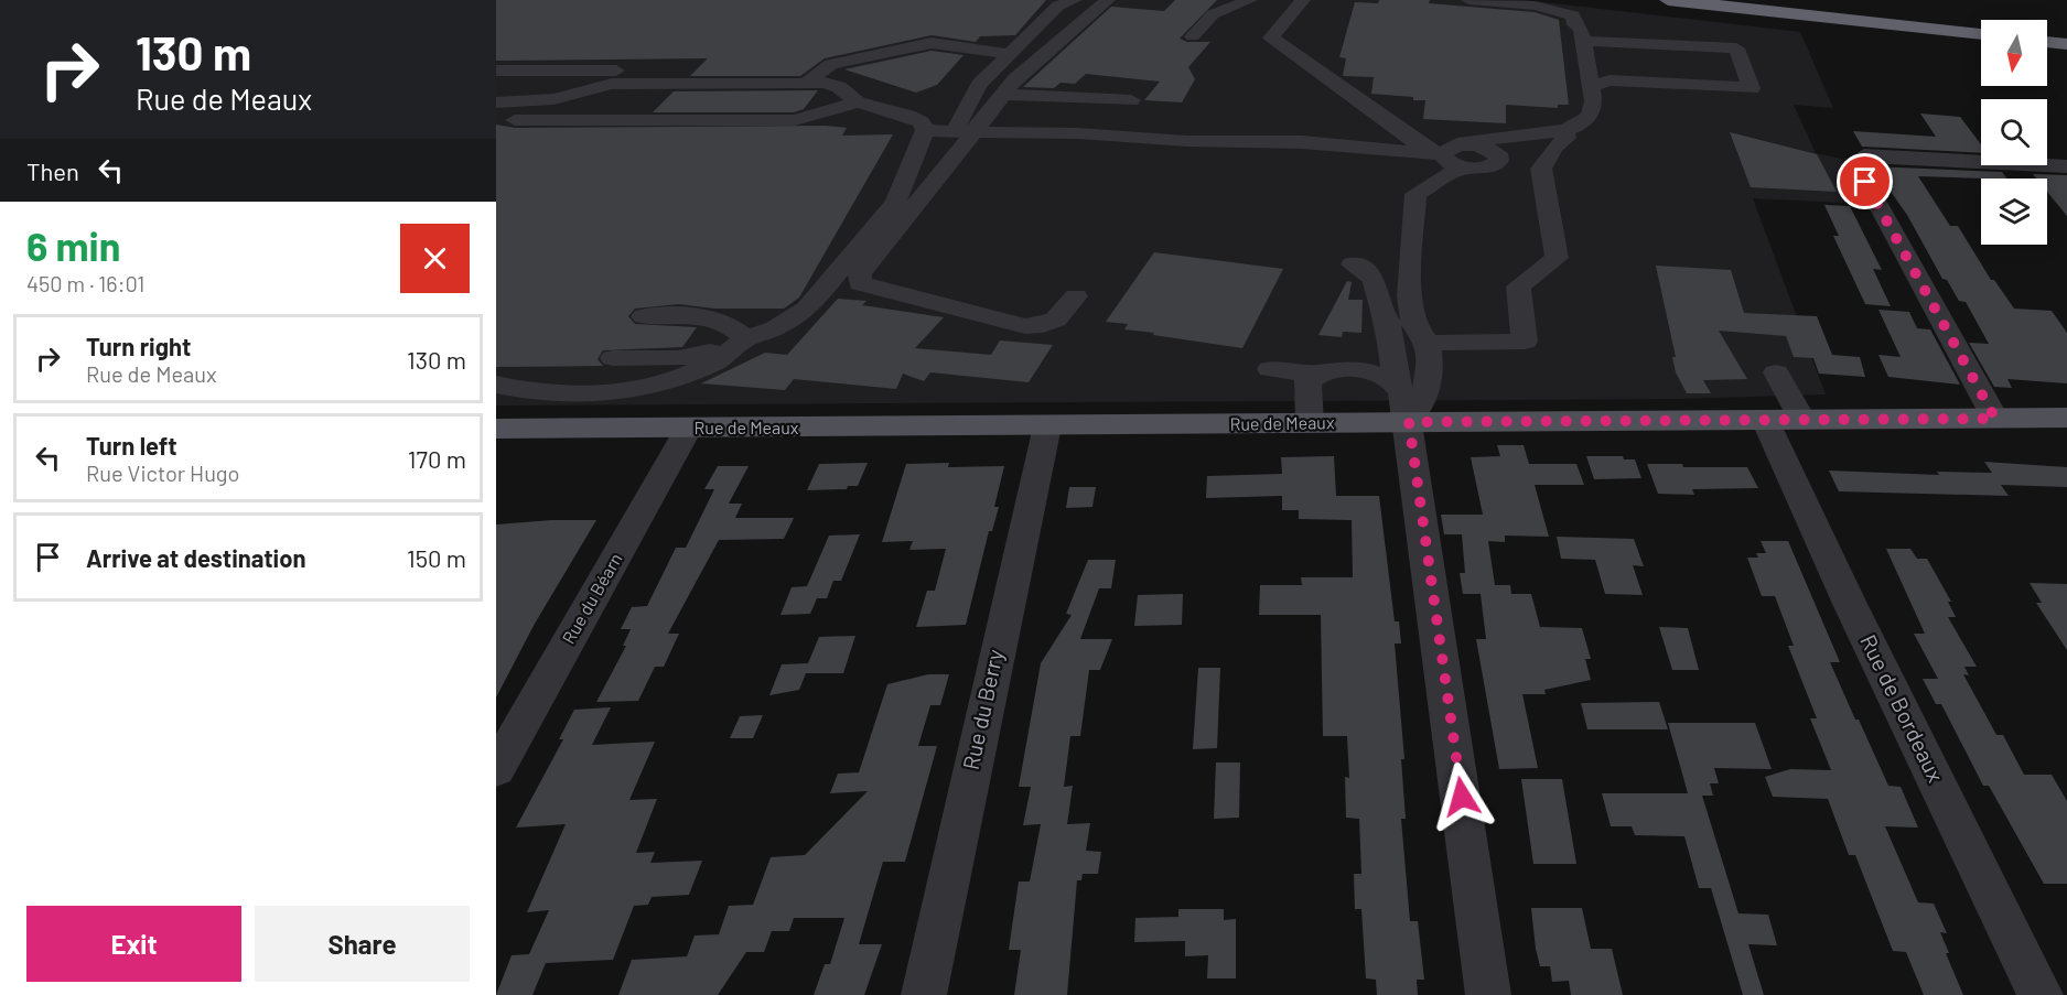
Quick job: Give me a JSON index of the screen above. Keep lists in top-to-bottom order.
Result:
{
  "streets": {
    "main road": ["Rue de Meaux"],
    "street": ["Rue du Béarn", "Rue de Bordeaux", "Rue du Berry"]
  },
  "crossings": [
    ["Rue de Meaux", "Rue du Béarn"],
    ["Rue de Meaux", "Rue de Bordeaux"],
    ["Rue de Meaux", "Rue du Berry"]
  ],
  "north": "bottom",
  "page": {
    "turn": ["130 m", "Rue de Meaux"],
    "then": "Then",
    "heading": ["6 min", "450 m · 16:01"],
    "list": [
      {
        "name": "Turn right",
        "note": "Rue de Meaux",
        "value": "130 m"
      },
      {
        "name": "Turn left",
        "note": "Rue Victor Hugo",
        "value": "170 m"
      },
      {
        "name": "Arrive at destination",
        "value": "150 m"
      }
    ],
    "buttons": ["Exit", "Share"]
  }
}
